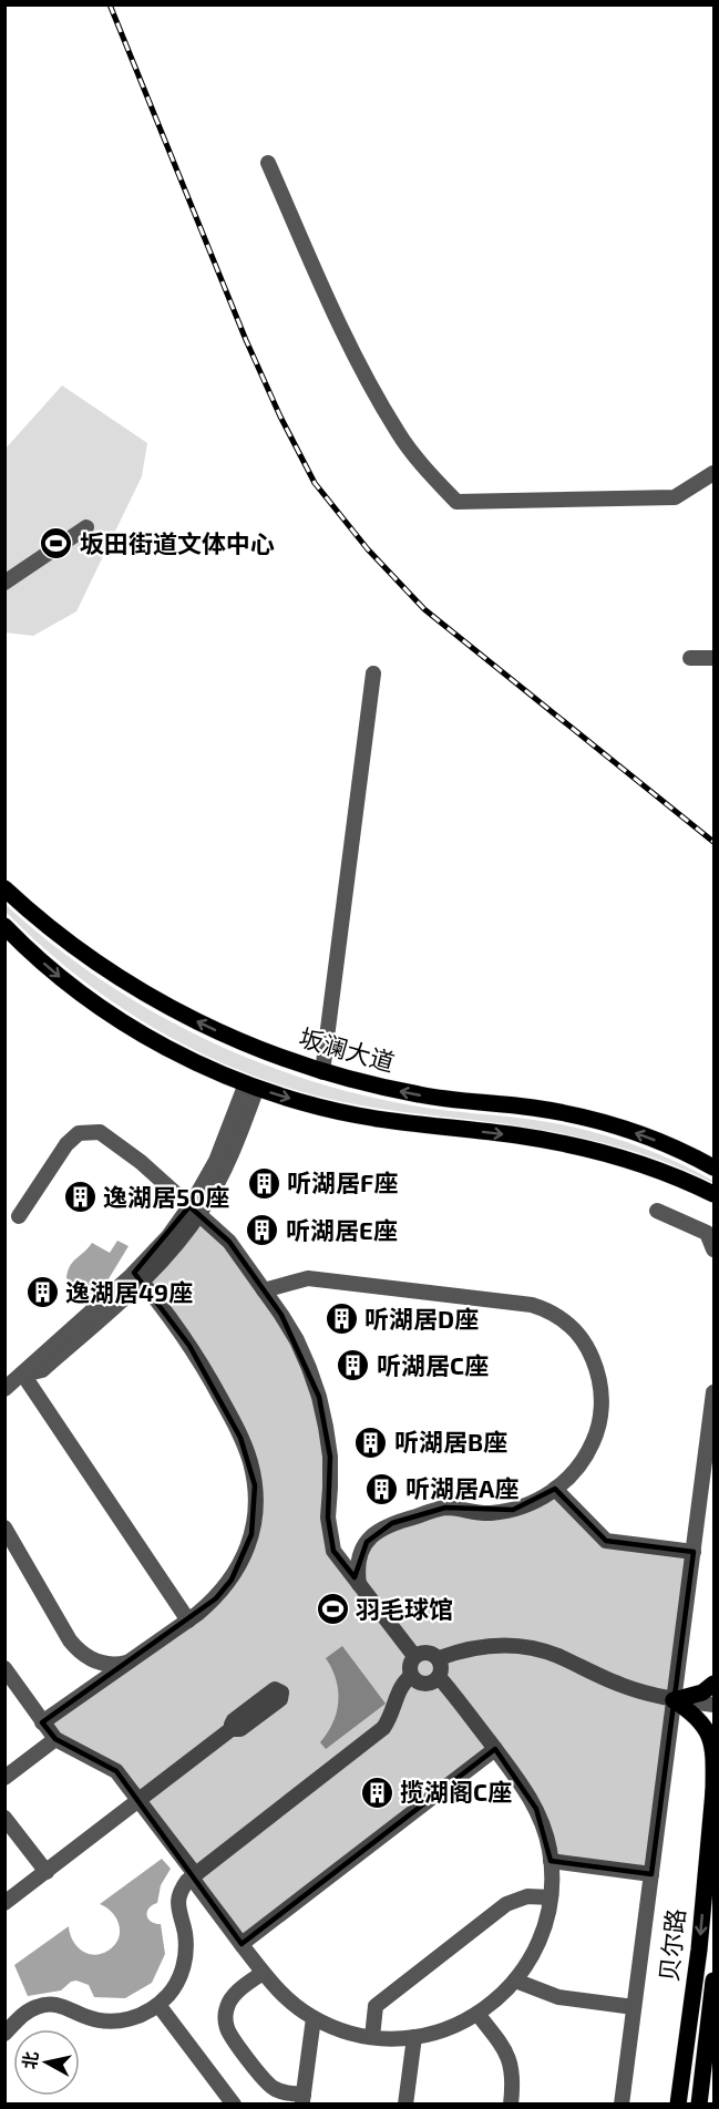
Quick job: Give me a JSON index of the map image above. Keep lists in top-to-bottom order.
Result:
{
  "streets": {
    "main road": ["坂澜大道", "贝尔路"]
  },
  "places": {
    "sports": ["坂田街道文体中心", "羽毛球馆"],
    "building": [
      "听湖居F座",
      "逸湖居50座",
      "听湖居E座",
      "逸湖居49座",
      "听湖居D座",
      "听湖居C座",
      "听湖居B座",
      "听湖居A座",
      "揽湖阁C座"
    ]
  },
  "north": "left"
}
